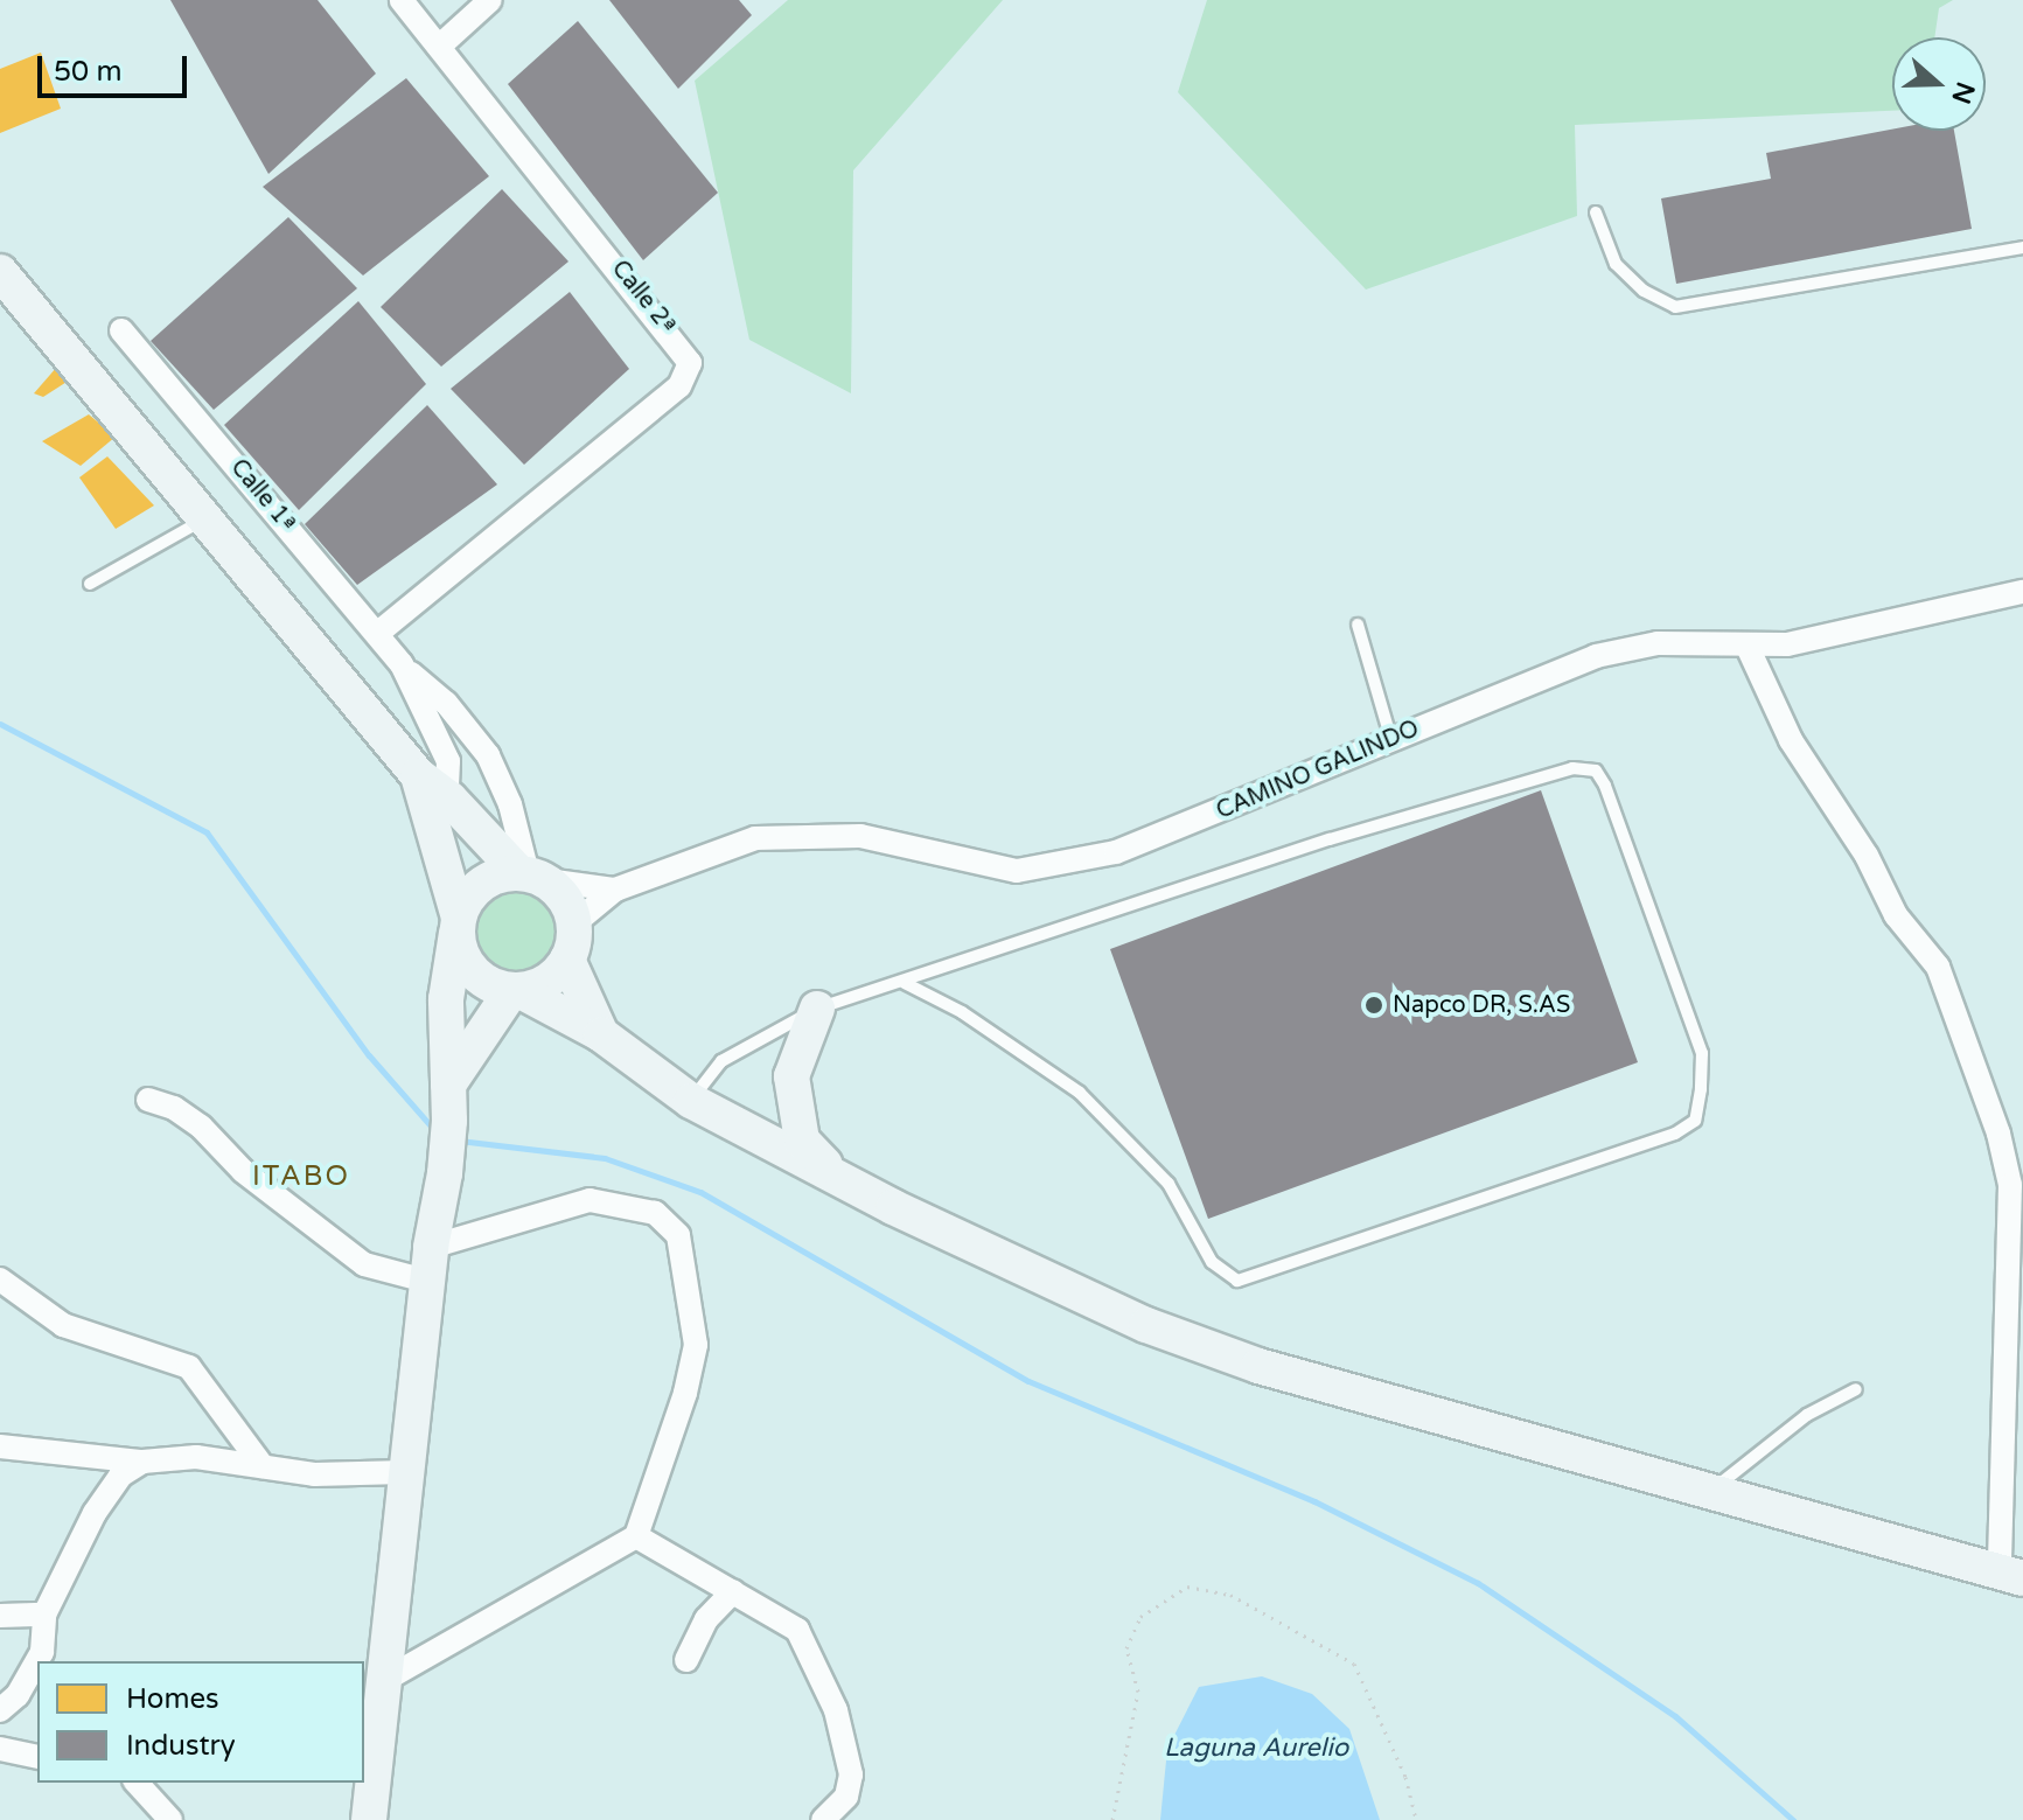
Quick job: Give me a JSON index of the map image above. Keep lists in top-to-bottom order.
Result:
{
  "streets": {
    "street": ["Calle 2ª", "Calle 1ª", "CAMINO GALINDO"]
  },
  "crossings": [
    ["Calle 2ª", "Calle 1ª"],
    ["Calle 1ª", "CAMINO GALINDO"]
  ],
  "districts": ["ITABO"],
  "water": ["Laguna Aurelio"],
  "places": ["Napco DR, S.AS"],
  "legend": ["Homes", "Industry"],
  "scale_bar": "50 m",
  "north": "right"
}
